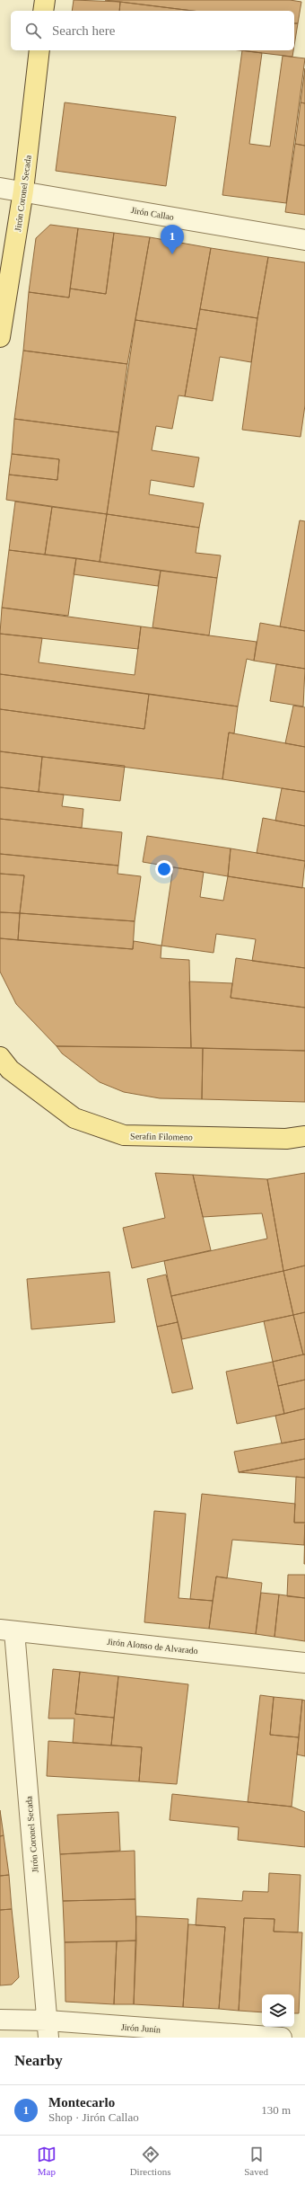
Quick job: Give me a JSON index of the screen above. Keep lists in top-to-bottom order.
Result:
{
  "streets": {
    "main road": ["Jirón Coronel Secada", "Serafin Filomeno"],
    "street": ["Jirón Callao", "Jirón Alonso de Alvarado", "Jirón Junín"]
  },
  "crossings": [
    ["Jirón Coronel Secada", "Jirón Callao"],
    ["Jirón Coronel Secada", "Jirón Alonso de Alvarado"],
    ["Jirón Coronel Secada", "Jirón Junín"]
  ],
  "page": {
    "search": "Search here",
    "pins": "1",
    "heading": "Nearby",
    "list": [
      {
        "mark": "1",
        "name": "Montecarlo",
        "note": "Shop · Jirón Callao",
        "value": "130 m"
      }
    ],
    "nav": ["Map", "Directions", "Saved"]
  }
}
